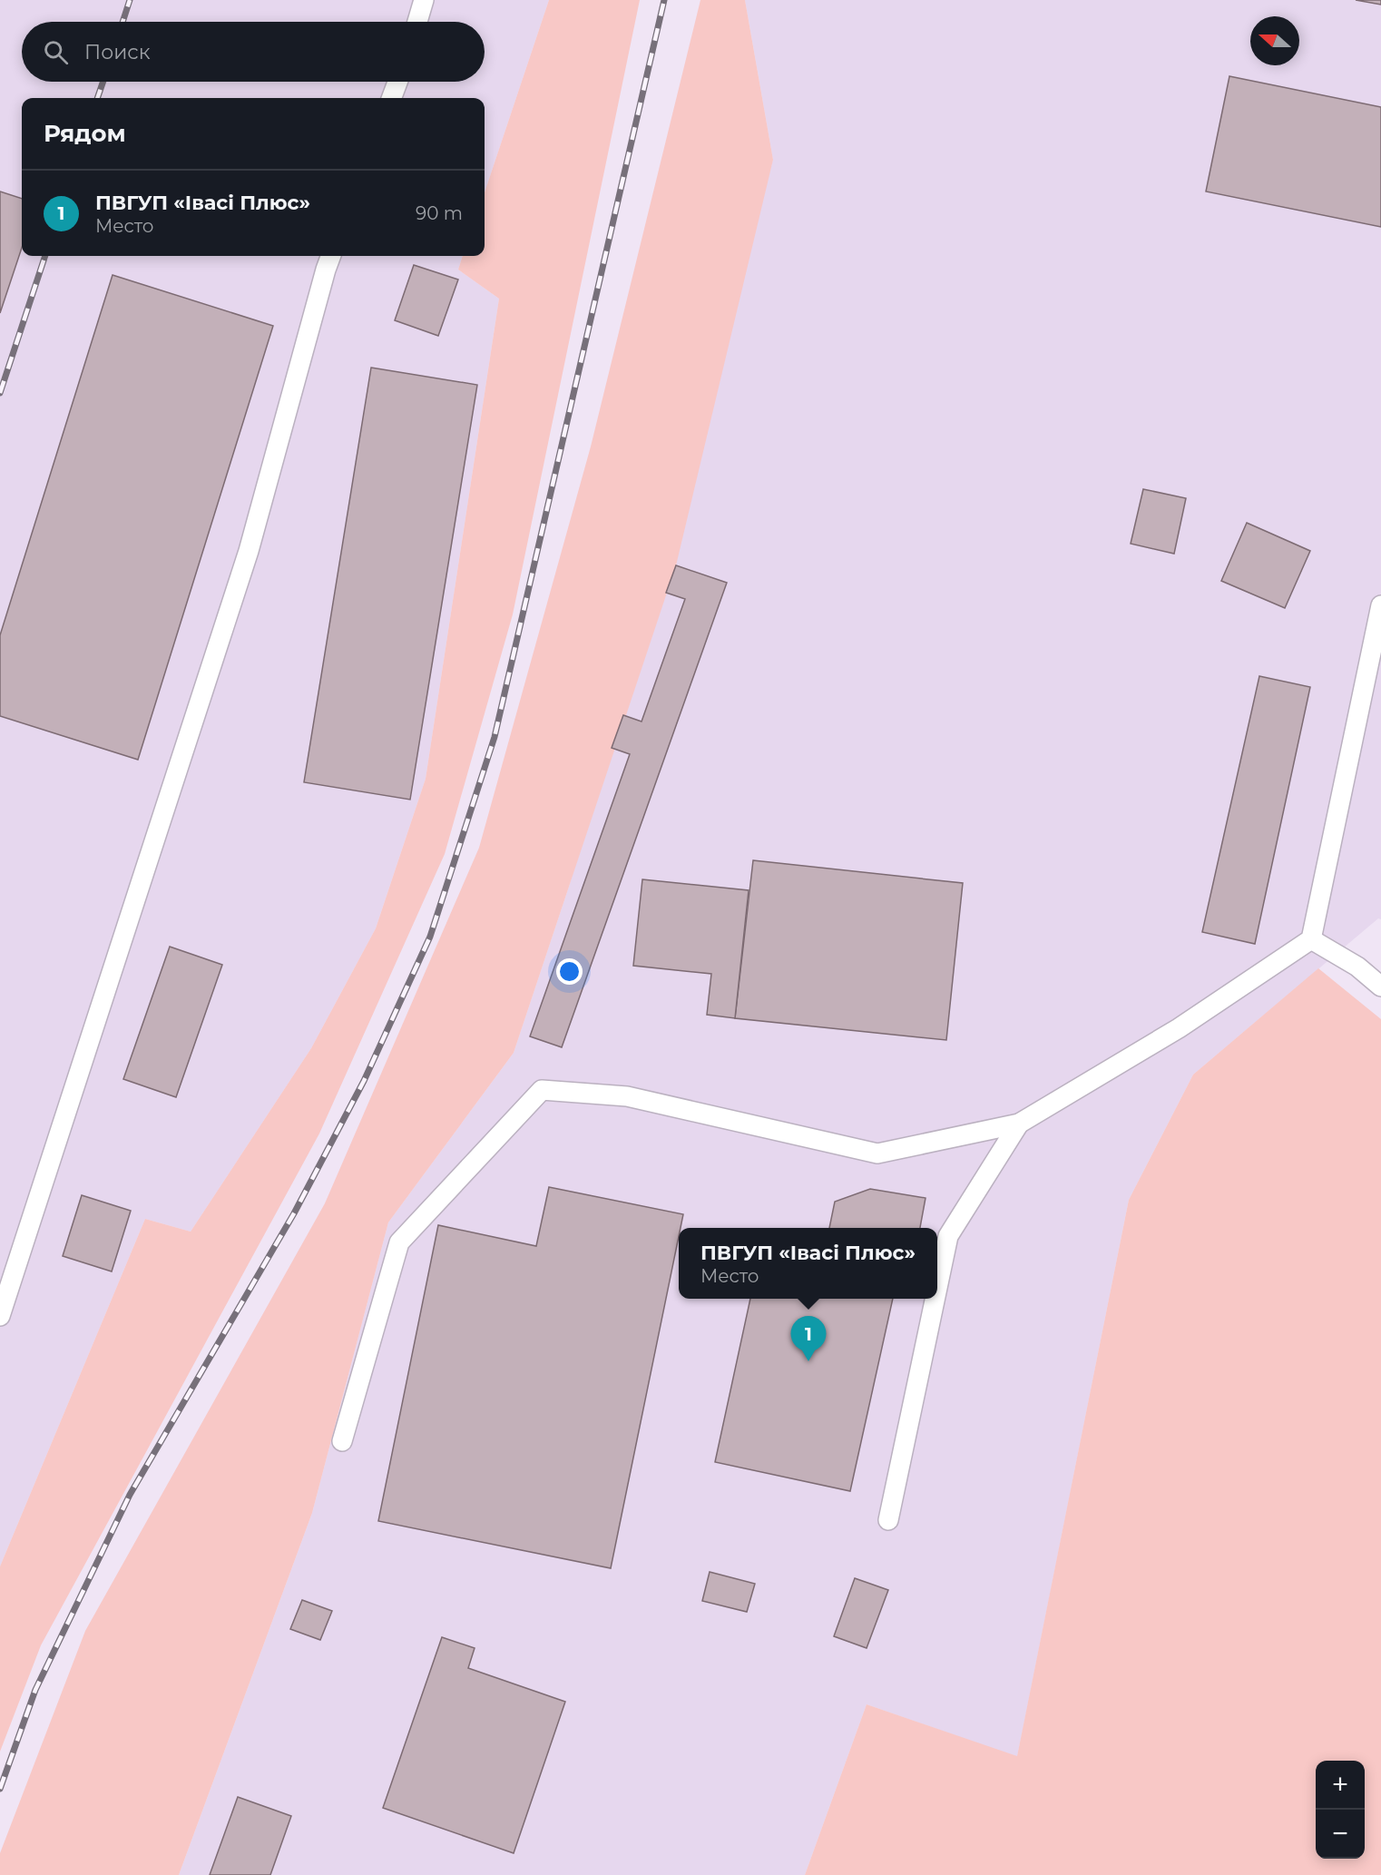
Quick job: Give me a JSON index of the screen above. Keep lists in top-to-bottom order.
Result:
{
  "north": "left",
  "page": {
    "search": "Поиск",
    "heading": "Рядом",
    "list": [
      {
        "mark": "1",
        "name": "ПВГУП «Івасі Плюс»",
        "note": "Место",
        "value": "90 m"
      }
    ],
    "popup": ["ПВГУП «Івасі Плюс»", "Место"],
    "pins": "1",
    "map_buttons": ["+", "−"]
  }
}
